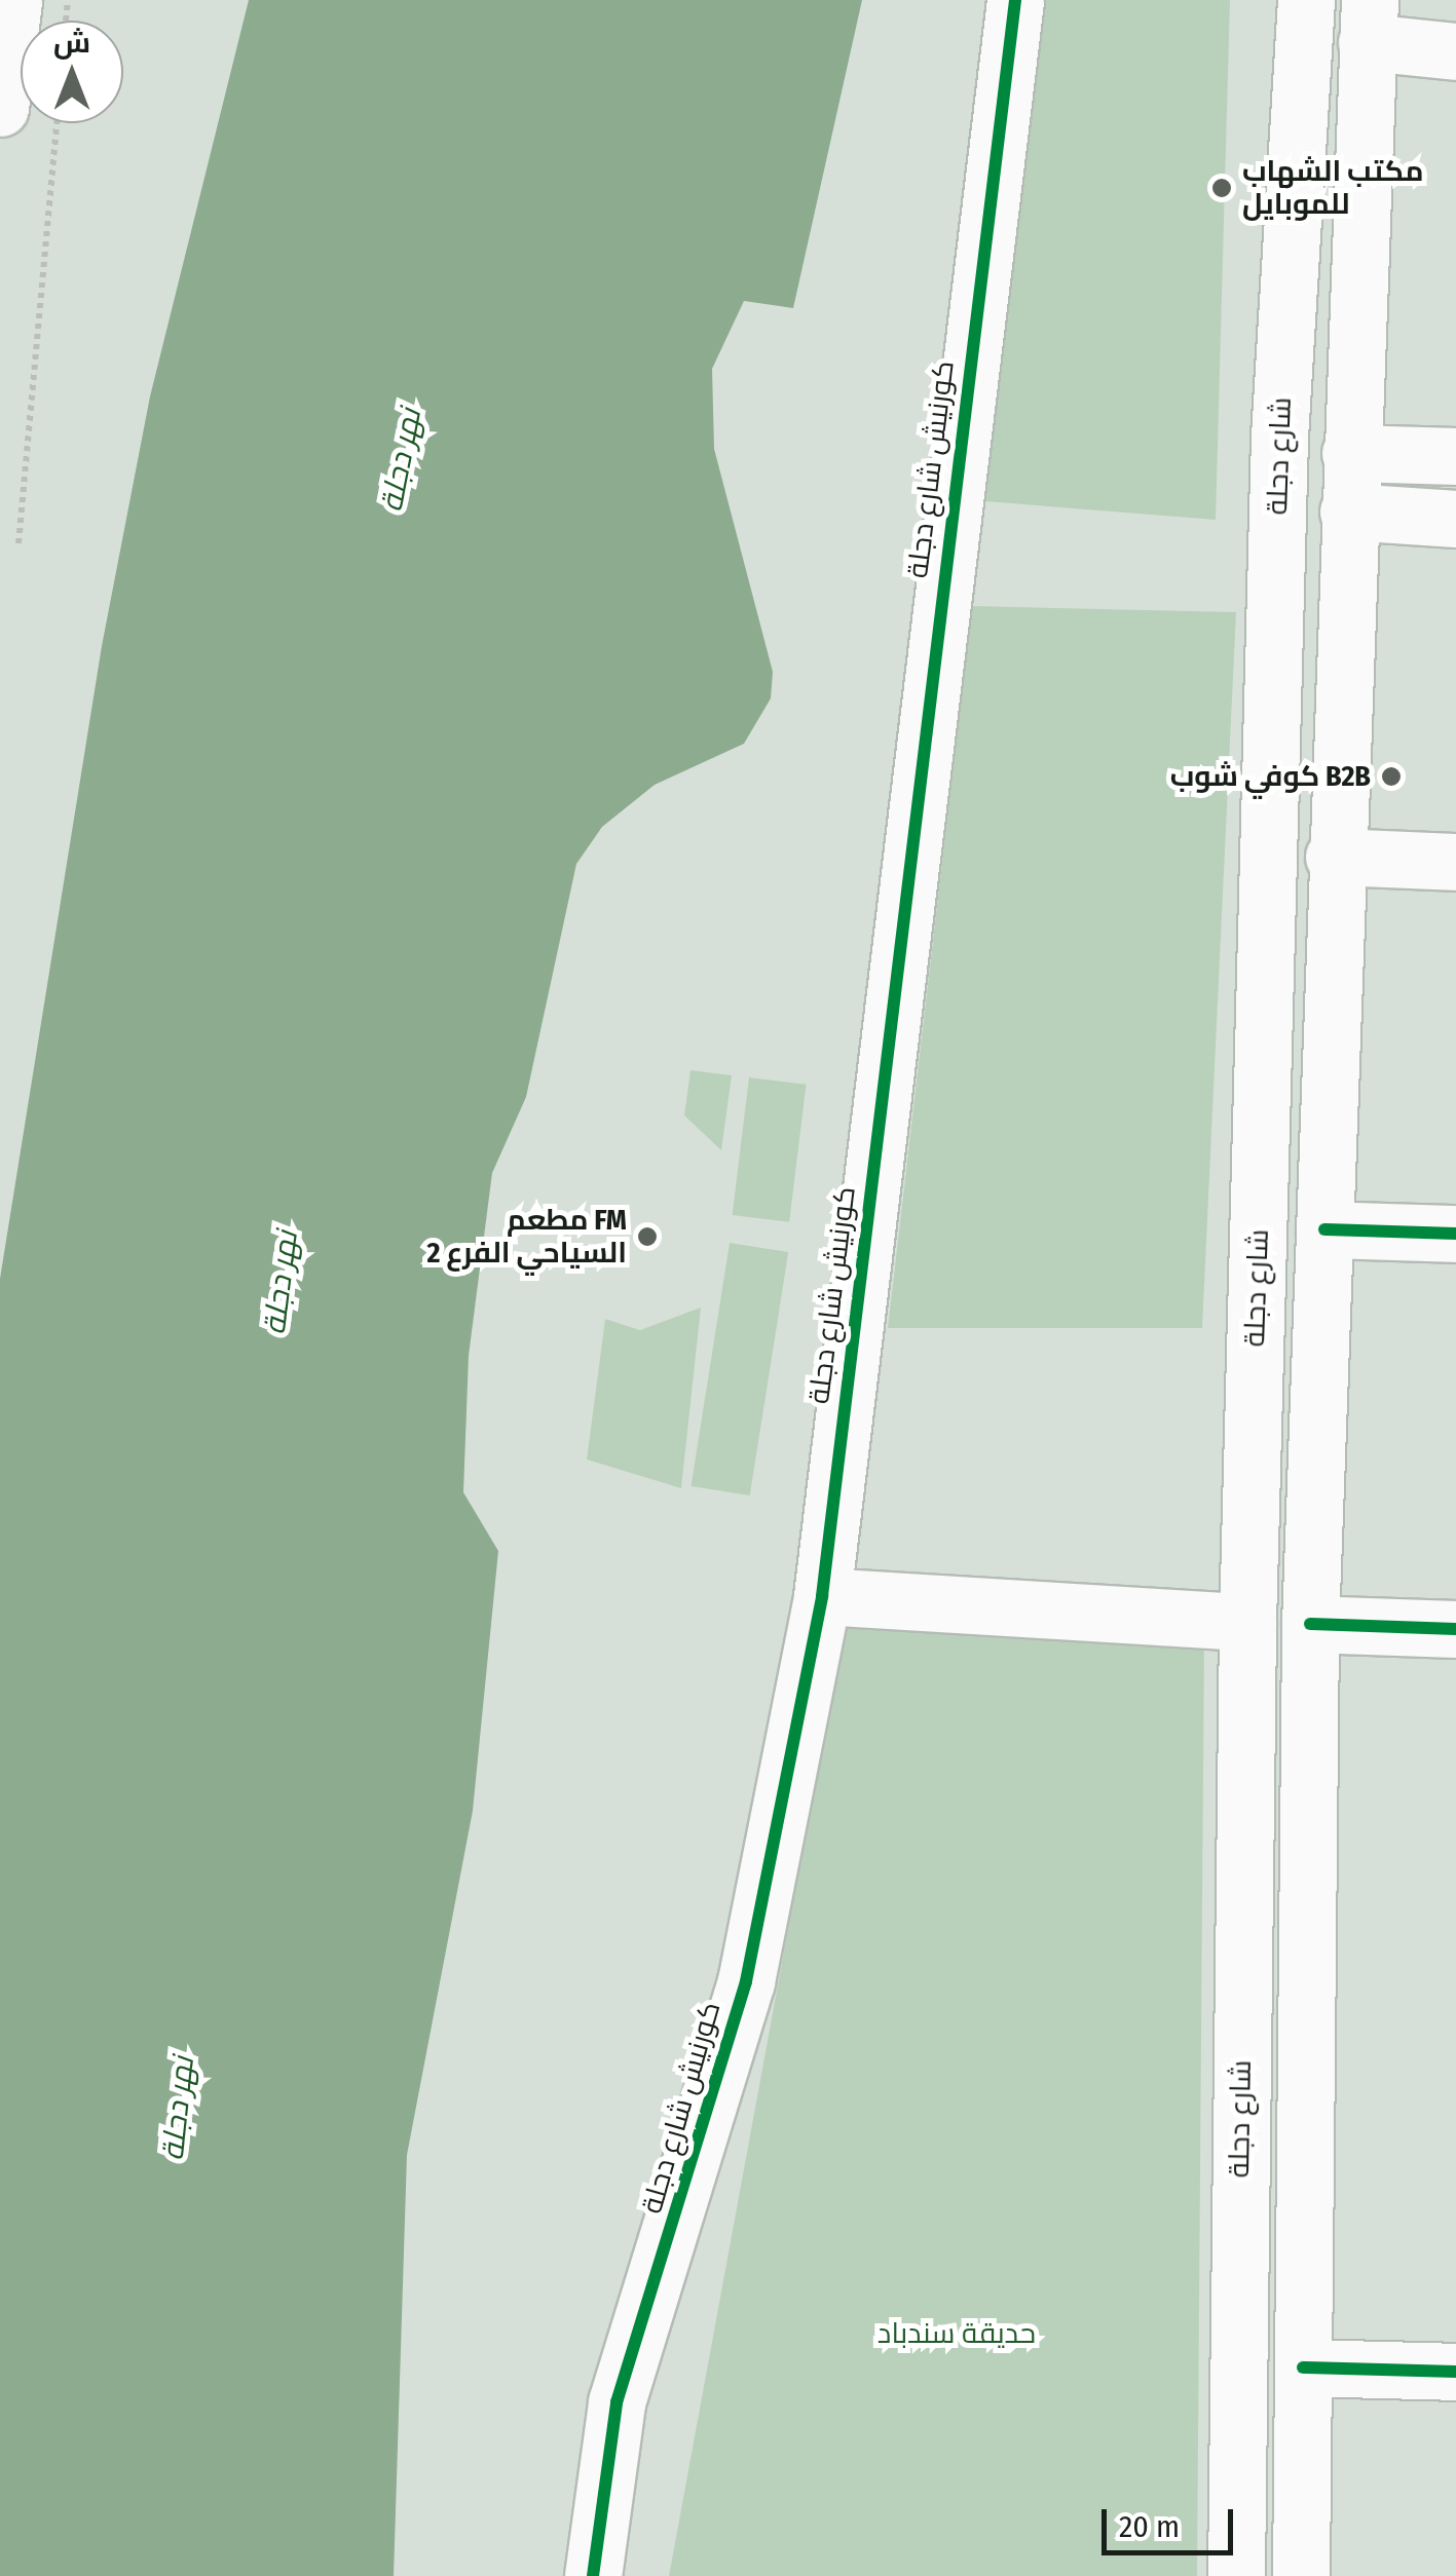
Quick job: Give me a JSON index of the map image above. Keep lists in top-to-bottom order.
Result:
{
  "streets": {
    "main road": ["شارع دجلة", "كورنيش شارع دجلة"]
  },
  "water": ["نهر دجلة"],
  "parks": ["حديقة سندباد"],
  "places": ["مكتب الشهاب للموبايل", "كوفي شوب B2B", "مطعم FM السياحي الفرع 2"],
  "scale_bar": "20 m",
  "north": "top"
}
